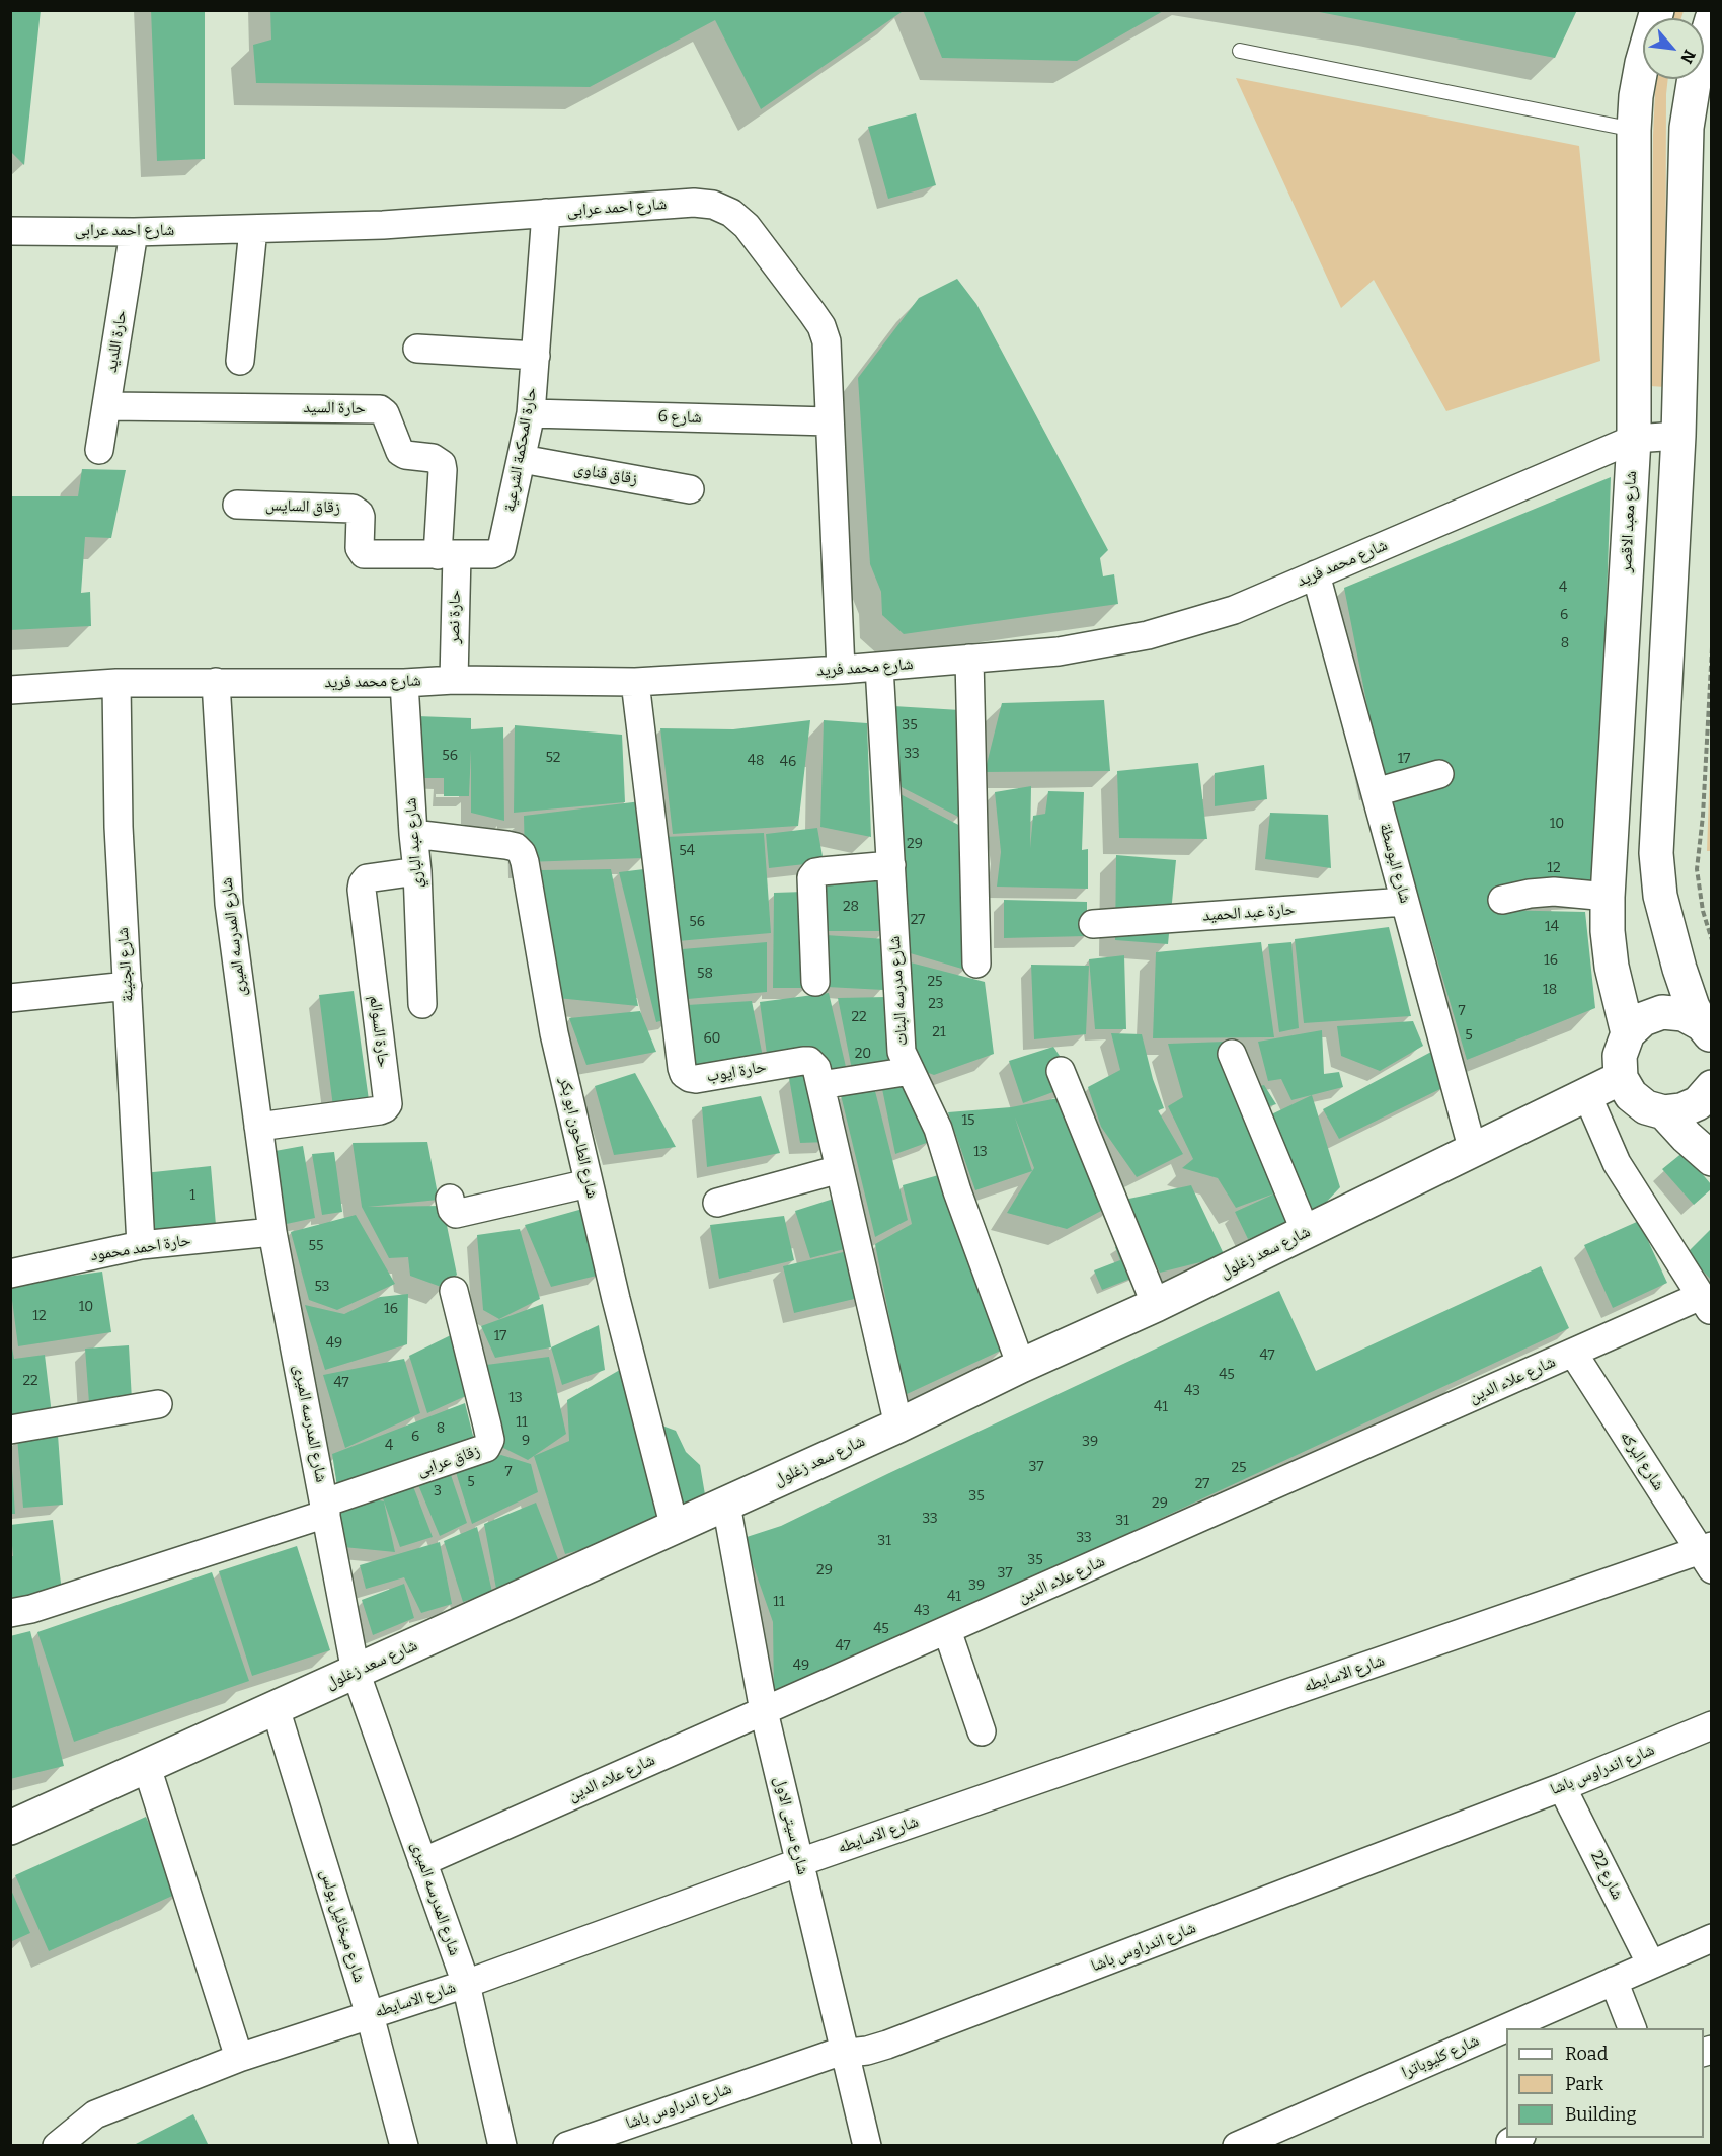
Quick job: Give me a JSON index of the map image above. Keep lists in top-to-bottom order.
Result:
{
  "streets": {
    "main road": ["شارع معبد الاقصر", "شارع سعد زغلول"],
    "street": [
      "شارع احمد عرابى",
      "حارة اللديد",
      "حارة السيد",
      "شارع 6",
      "حارة المحكمة الشرعية",
      "زقاق قناوى",
      "زقاق السايس",
      "شارع محمد فريد",
      "حارة نصر",
      "شارع عبد الباري",
      "شارع البوسطة",
      "حارة عبد الحميد",
      "شارع المدرسه الميرى",
      "شارع الجنينة",
      "شارع مدرسه البنات",
      "حارة السوالم",
      "حارة ايوب",
      "شارع الطاحون ابو بكر",
      "حارة احمد محمود",
      "شارع علاء الدين",
      "زقاق عرابى",
      "شارع البركه",
      "شارع الاسايطه",
      "شارع اندراوس باشا",
      "شارع سيتى الاول",
      "شارع 22",
      "شارع ميخائيل بولس",
      "شارع كليوباترا"
    ]
  },
  "crossings": [
    ["شارع احمد عرابى", "حارة اللديد"],
    ["شارع احمد عرابى", "شارع 6"],
    ["شارع احمد عرابى", "حارة المحكمة الشرعية"],
    ["شارع احمد عرابى", "شارع محمد فريد"],
    ["حارة اللديد", "حارة السيد"],
    ["حارة السيد", "حارة المحكمة الشرعية"],
    ["حارة السيد", "زقاق السايس"],
    ["حارة السيد", "حارة نصر"],
    ["شارع 6", "حارة المحكمة الشرعية"],
    ["حارة المحكمة الشرعية", "زقاق قناوى"],
    ["حارة المحكمة الشرعية", "زقاق السايس"],
    ["حارة المحكمة الشرعية", "حارة نصر"],
    ["زقاق السايس", "حارة نصر"],
    ["شارع معبد الاقصر", "شارع محمد فريد"],
    ["شارع محمد فريد", "حارة نصر"],
    ["شارع محمد فريد", "شارع عبد الباري"],
    ["شارع محمد فريد", "شارع البوسطة"],
    ["شارع محمد فريد", "شارع المدرسه الميرى"],
    ["شارع محمد فريد", "شارع الجنينة"],
    ["شارع محمد فريد", "شارع مدرسه البنات"],
    ["شارع محمد فريد", "حارة ايوب"],
    ["شارع عبد الباري", "حارة السوالم"],
    ["شارع عبد الباري", "شارع الطاحون ابو بكر"],
    ["شارع البوسطة", "حارة عبد الحميد"],
    ["شارع البوسطة", "شارع سعد زغلول"],
    ["شارع المدرسه الميرى", "حارة السوالم"],
    ["شارع المدرسه الميرى", "حارة احمد محمود"],
    ["شارع المدرسه الميرى", "شارع سعد زغلول"],
    ["شارع المدرسه الميرى", "شارع علاء الدين"],
    ["شارع المدرسه الميرى", "زقاق عرابى"],
    ["شارع المدرسه الميرى", "شارع الاسايطه"],
    ["شارع الجنينة", "حارة احمد محمود"],
    ["شارع مدرسه البنات", "شارع سعد زغلول"],
    ["حارة ايوب", "شارع سعد زغلول"],
    ["شارع الطاحون ابو بكر", "شارع سعد زغلول"],
    ["شارع سعد زغلول", "شارع سيتى الاول"],
    ["شارع سعد زغلول", "شارع ميخائيل بولس"],
    ["شارع علاء الدين", "شارع البركه"],
    ["شارع علاء الدين", "شارع سيتى الاول"],
    ["شارع البركه", "شارع الاسايطه"],
    ["شارع الاسايطه", "شارع سيتى الاول"],
    ["شارع الاسايطه", "شارع ميخائيل بولس"],
    ["شارع اندراوس باشا", "شارع سيتى الاول"],
    ["شارع اندراوس باشا", "شارع 22"],
    ["شارع 22", "شارع كليوباترا"]
  ],
  "house_numbers": [
    "4",
    "6",
    "8",
    "35",
    "33",
    "56",
    "52",
    "17",
    "48",
    "46",
    "10",
    "29",
    "54",
    "12",
    "28",
    "27",
    "56",
    "14",
    "16",
    "58",
    "25",
    "18",
    "23",
    "7",
    "22",
    "21",
    "5",
    "60",
    "20",
    "15",
    "13",
    "1",
    "55",
    "53",
    "10",
    "16",
    "12",
    "17",
    "49",
    "47",
    "45",
    "22",
    "47",
    "43",
    "13",
    "41",
    "11",
    "8",
    "6",
    "9",
    "39",
    "4",
    "37",
    "25",
    "7",
    "5",
    "27",
    "3",
    "35",
    "29",
    "33",
    "31",
    "33",
    "31",
    "35",
    "29",
    "37",
    "39",
    "41",
    "11",
    "43",
    "45",
    "47",
    "49"
  ],
  "legend": ["Road", "Park", "Building"],
  "north": "bottom right"
}
